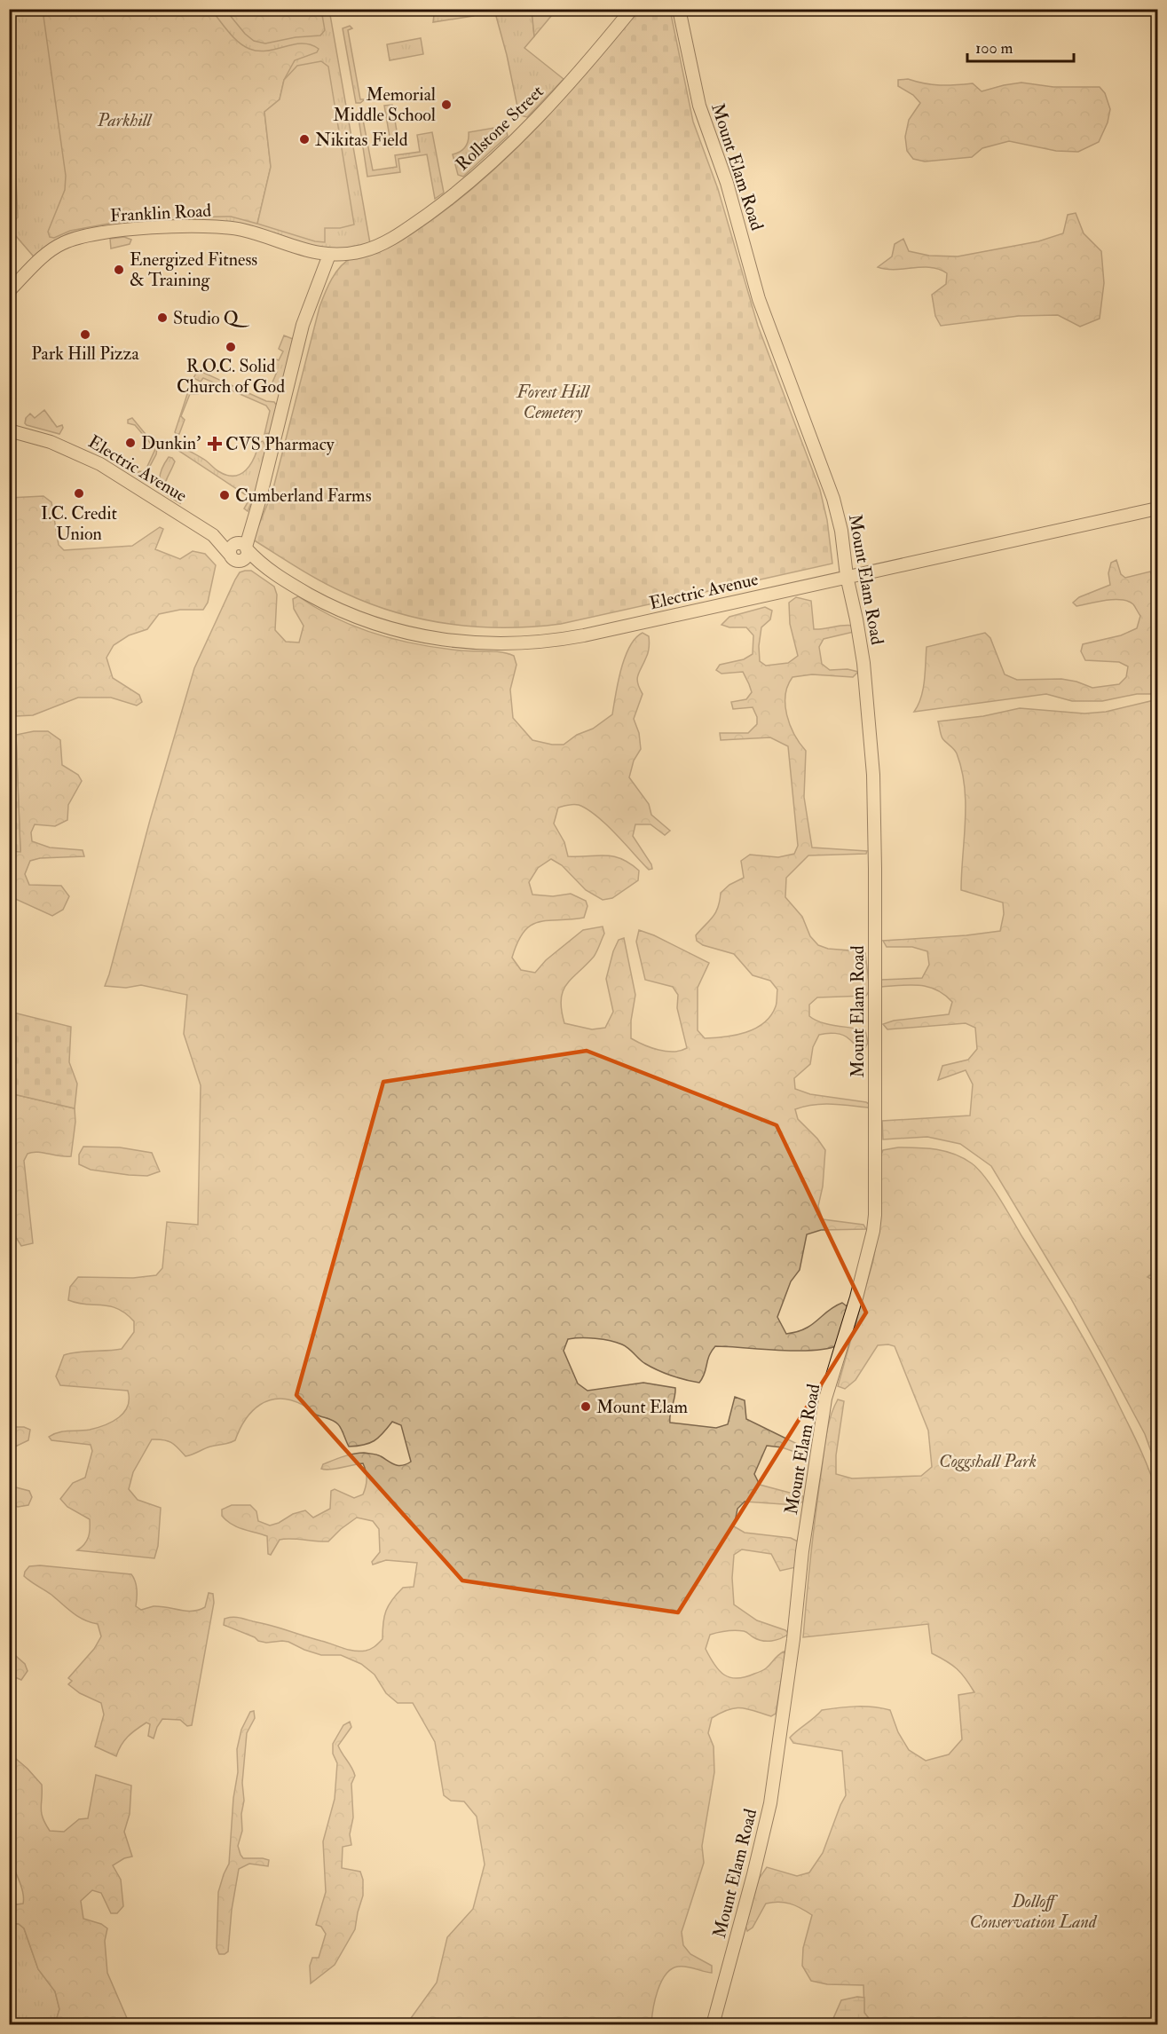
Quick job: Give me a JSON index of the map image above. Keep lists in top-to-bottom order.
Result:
{
  "streets": {
    "main road": [
      "Rollstone Street",
      "Mount Elam Road",
      "Franklin Road",
      "Electric Avenue"
    ]
  },
  "crossings": [
    ["Rollstone Street", "Franklin Road"],
    ["Mount Elam Road", "Electric Avenue"]
  ],
  "parks": [
    "Parkhill",
    "Forest Hill Cemetery",
    "Coggshall Park",
    "Dolloff Conservation Land"
  ],
  "places": {
    "other": [
      "Memorial Middle School",
      "Nikitas Field",
      "Energized Fitness & Training",
      "Studio Q",
      "Park Hill Pizza",
      "R.O.C. Solid Church of God",
      "Dunkin'",
      "I.C. Credit Union",
      "Cumberland Farms",
      "Mount Elam"
    ],
    "health": ["CVS Pharmacy"]
  },
  "scale_bar": "100 m"
}
